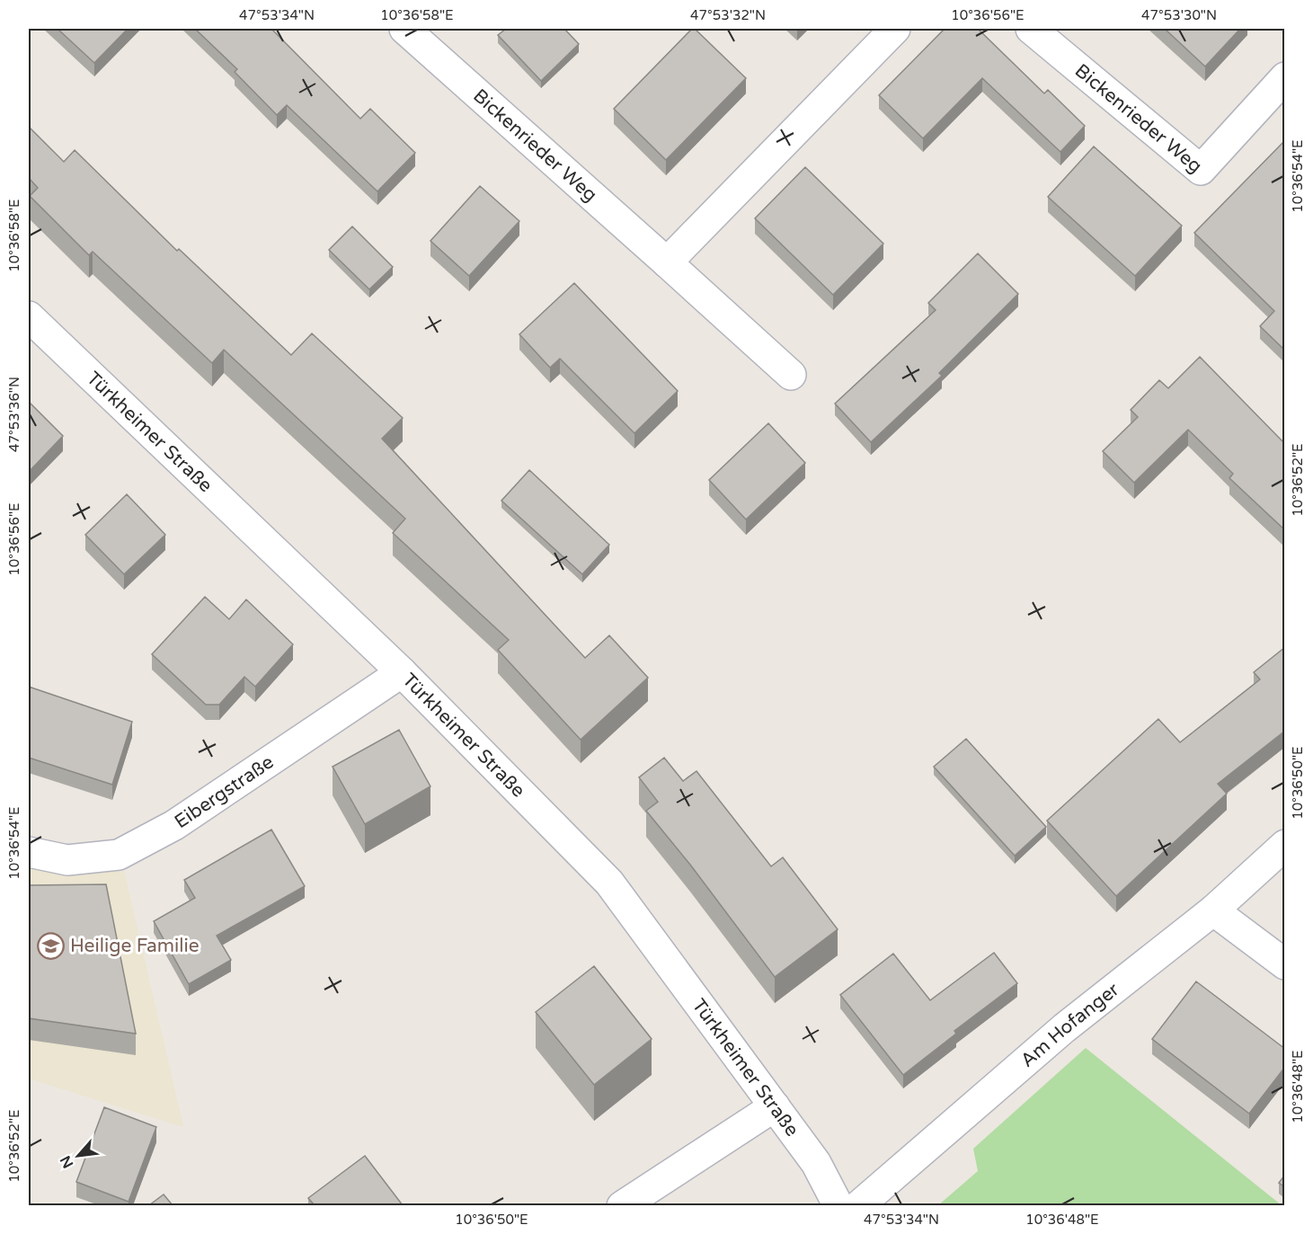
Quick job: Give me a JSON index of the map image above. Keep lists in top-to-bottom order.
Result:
{
  "streets": {
    "street": [
      "Bickenrieder Weg",
      "Türkheimer Straße",
      "Eibergstraße",
      "Am Hofanger"
    ]
  },
  "crossings": [
    ["Türkheimer Straße", "Eibergstraße"]
  ],
  "places": {
    "school or university": ["Heilige Familie"]
  },
  "north": "bottom left",
  "coordinates": [
    "47°53'34\"N",
    "10°36'58\"E",
    "47°53'32\"N",
    "10°36'56\"E",
    "47°53'30\"N",
    "10°36'54\"E",
    "47°53'36\"N",
    "10°36'52\"E",
    "10°36'50\"E",
    "10°36'48\"E"
  ]
}
